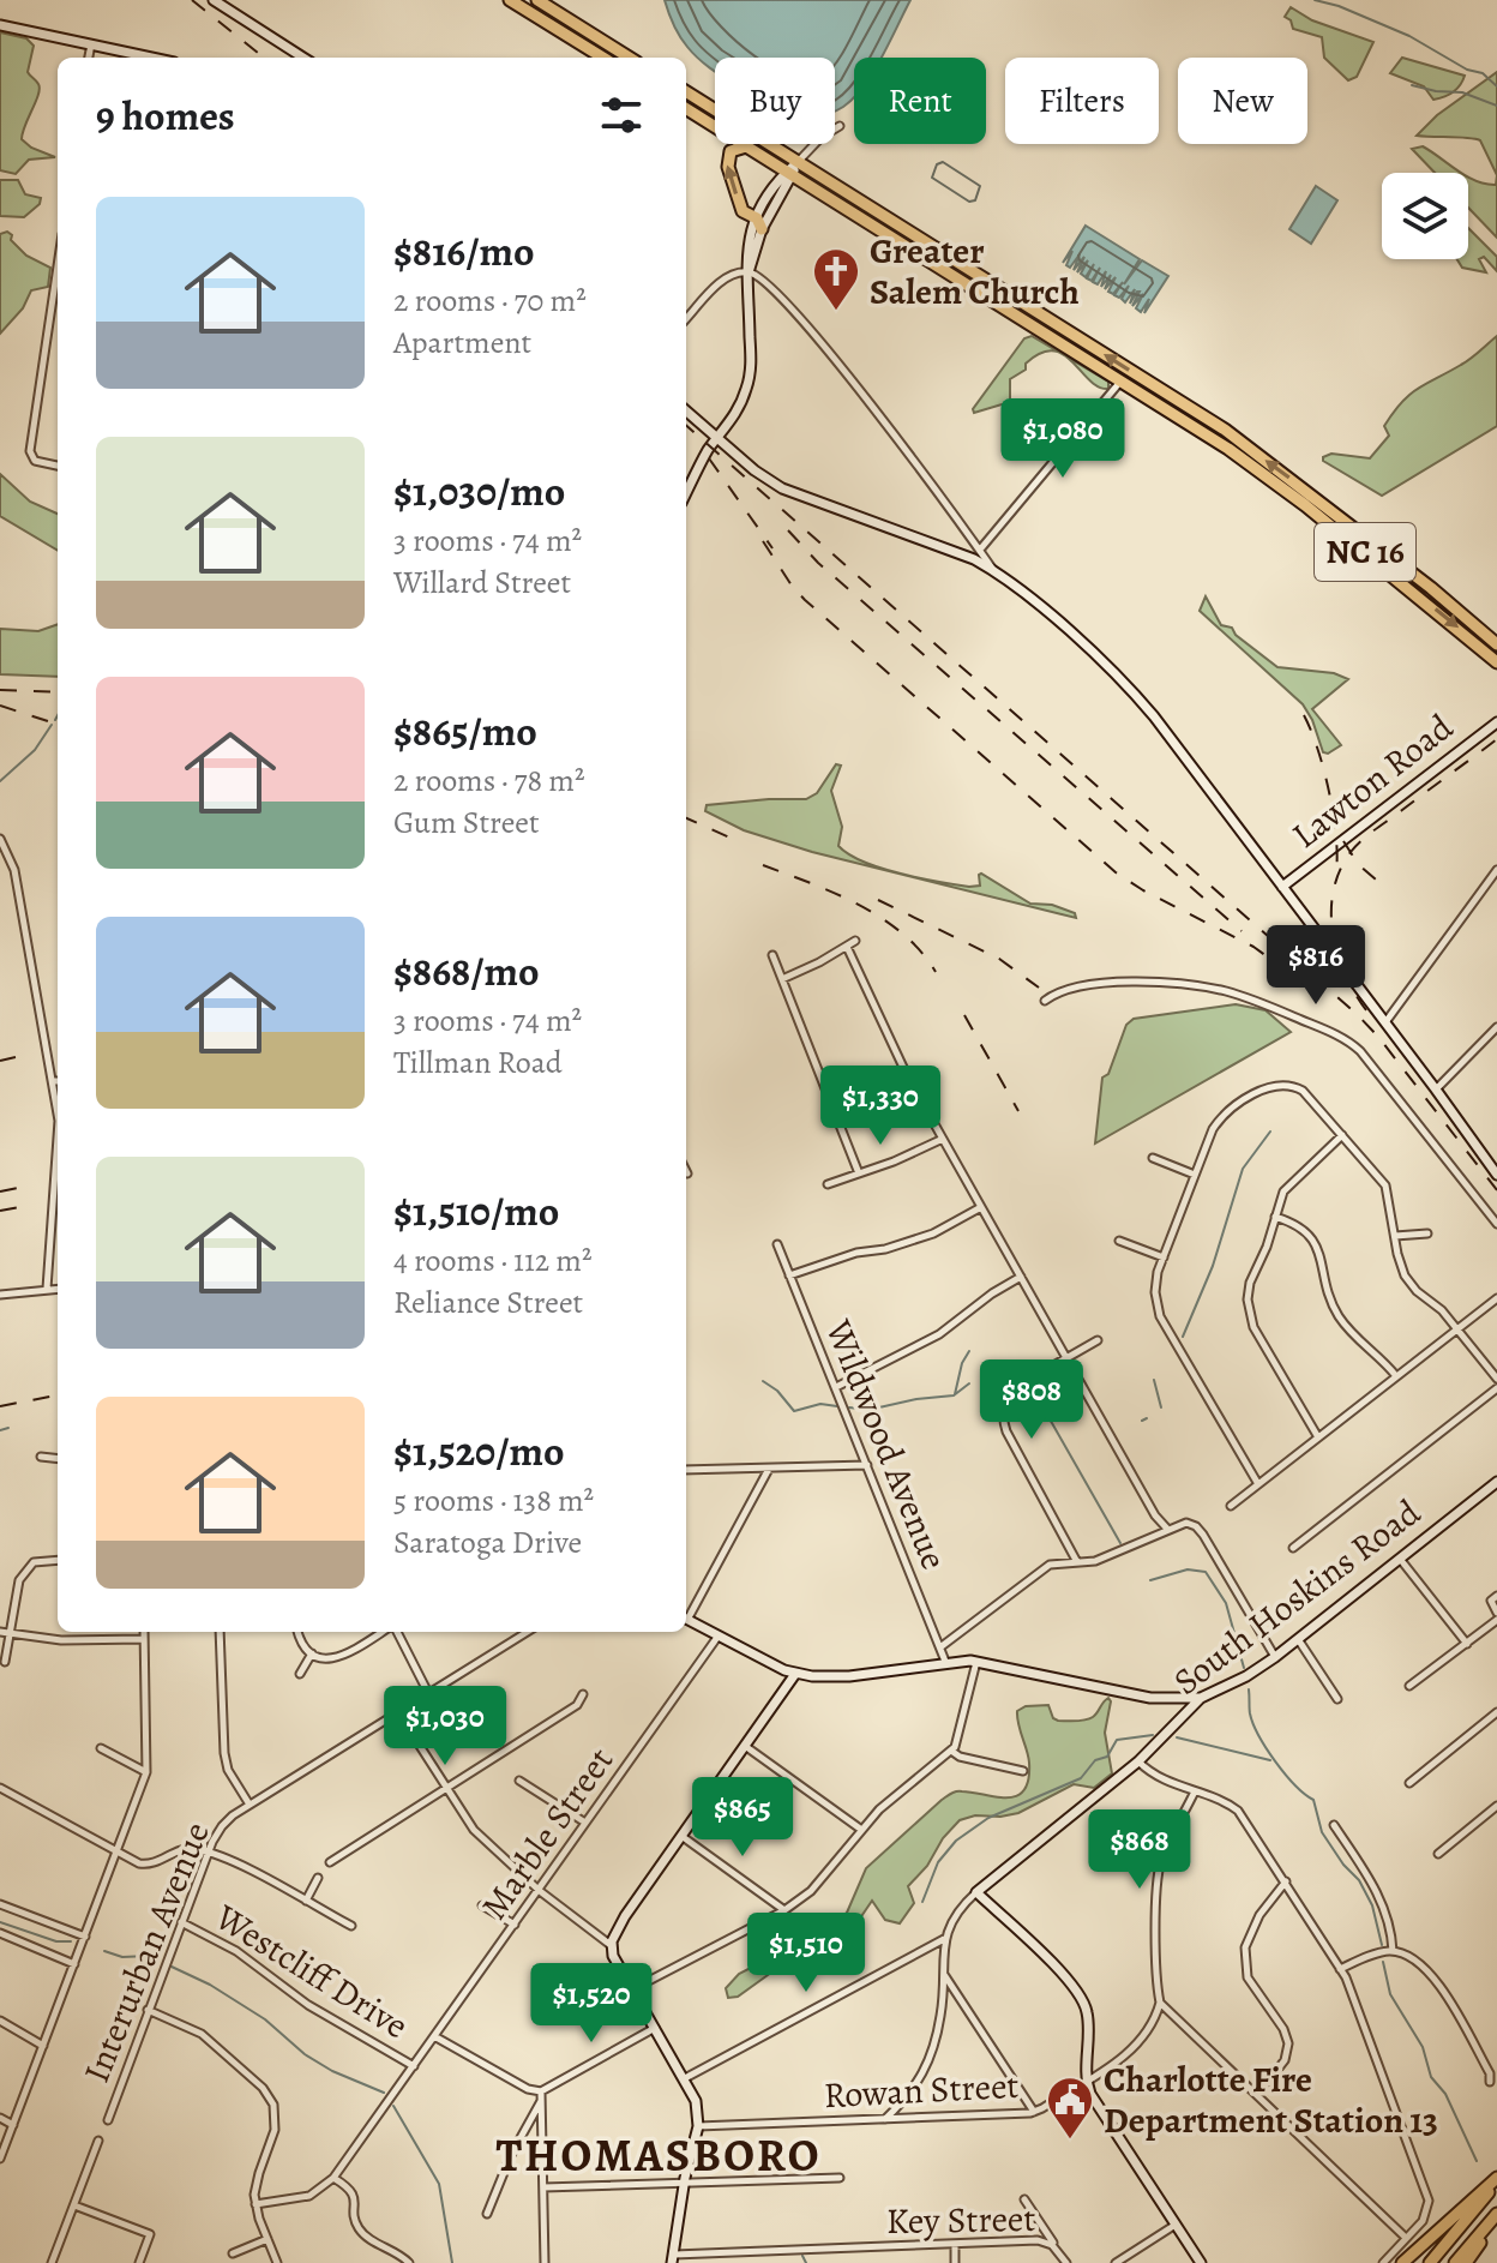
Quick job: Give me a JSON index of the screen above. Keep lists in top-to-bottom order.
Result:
{
  "streets": {
    "highway": ["NC 16"],
    "street": [
      "Lawton Road",
      "Wildwood Avenue",
      "South Hoskins Road",
      "Marble Street",
      "Interurban Avenue",
      "Westcliff Drive",
      "Rowan Street",
      "Key Street"
    ]
  },
  "crossings": [
    ["Marble Street", "Westcliff Drive"],
    ["Interurban Avenue", "Westcliff Drive"]
  ],
  "districts": ["THOMASBORO"],
  "places": {
    "church": ["Greater Salem Church"],
    "public building": ["Charlotte Fire Department Station 13"]
  },
  "page": {
    "chip": [
      "Buy",
      "Rent",
      "Filters",
      "New"
    ],
    "heading": "9 homes",
    "list": [
      {
        "name": "$816/mo",
        "note": "2 rooms · 70 m² · Apartment"
      },
      {
        "name": "$1,030/mo",
        "note": "3 rooms · 74 m² · Willard Street"
      },
      {
        "name": "$865/mo",
        "note": "2 rooms · 78 m² · Gum Street"
      },
      {
        "name": "$868/mo",
        "note": "3 rooms · 74 m² · Tillman Road"
      },
      {
        "name": "$1,510/mo",
        "note": "4 rooms · 112 m² · Reliance Street"
      },
      {
        "name": "$1,520/mo",
        "note": "5 rooms · 138 m² · Saratoga Drive"
      }
    ],
    "price": [
      "$1,080",
      "$816",
      "$1,330",
      "$808",
      "$1,030",
      "$865",
      "$868",
      "$1,510",
      "$1,520"
    ]
  }
}
